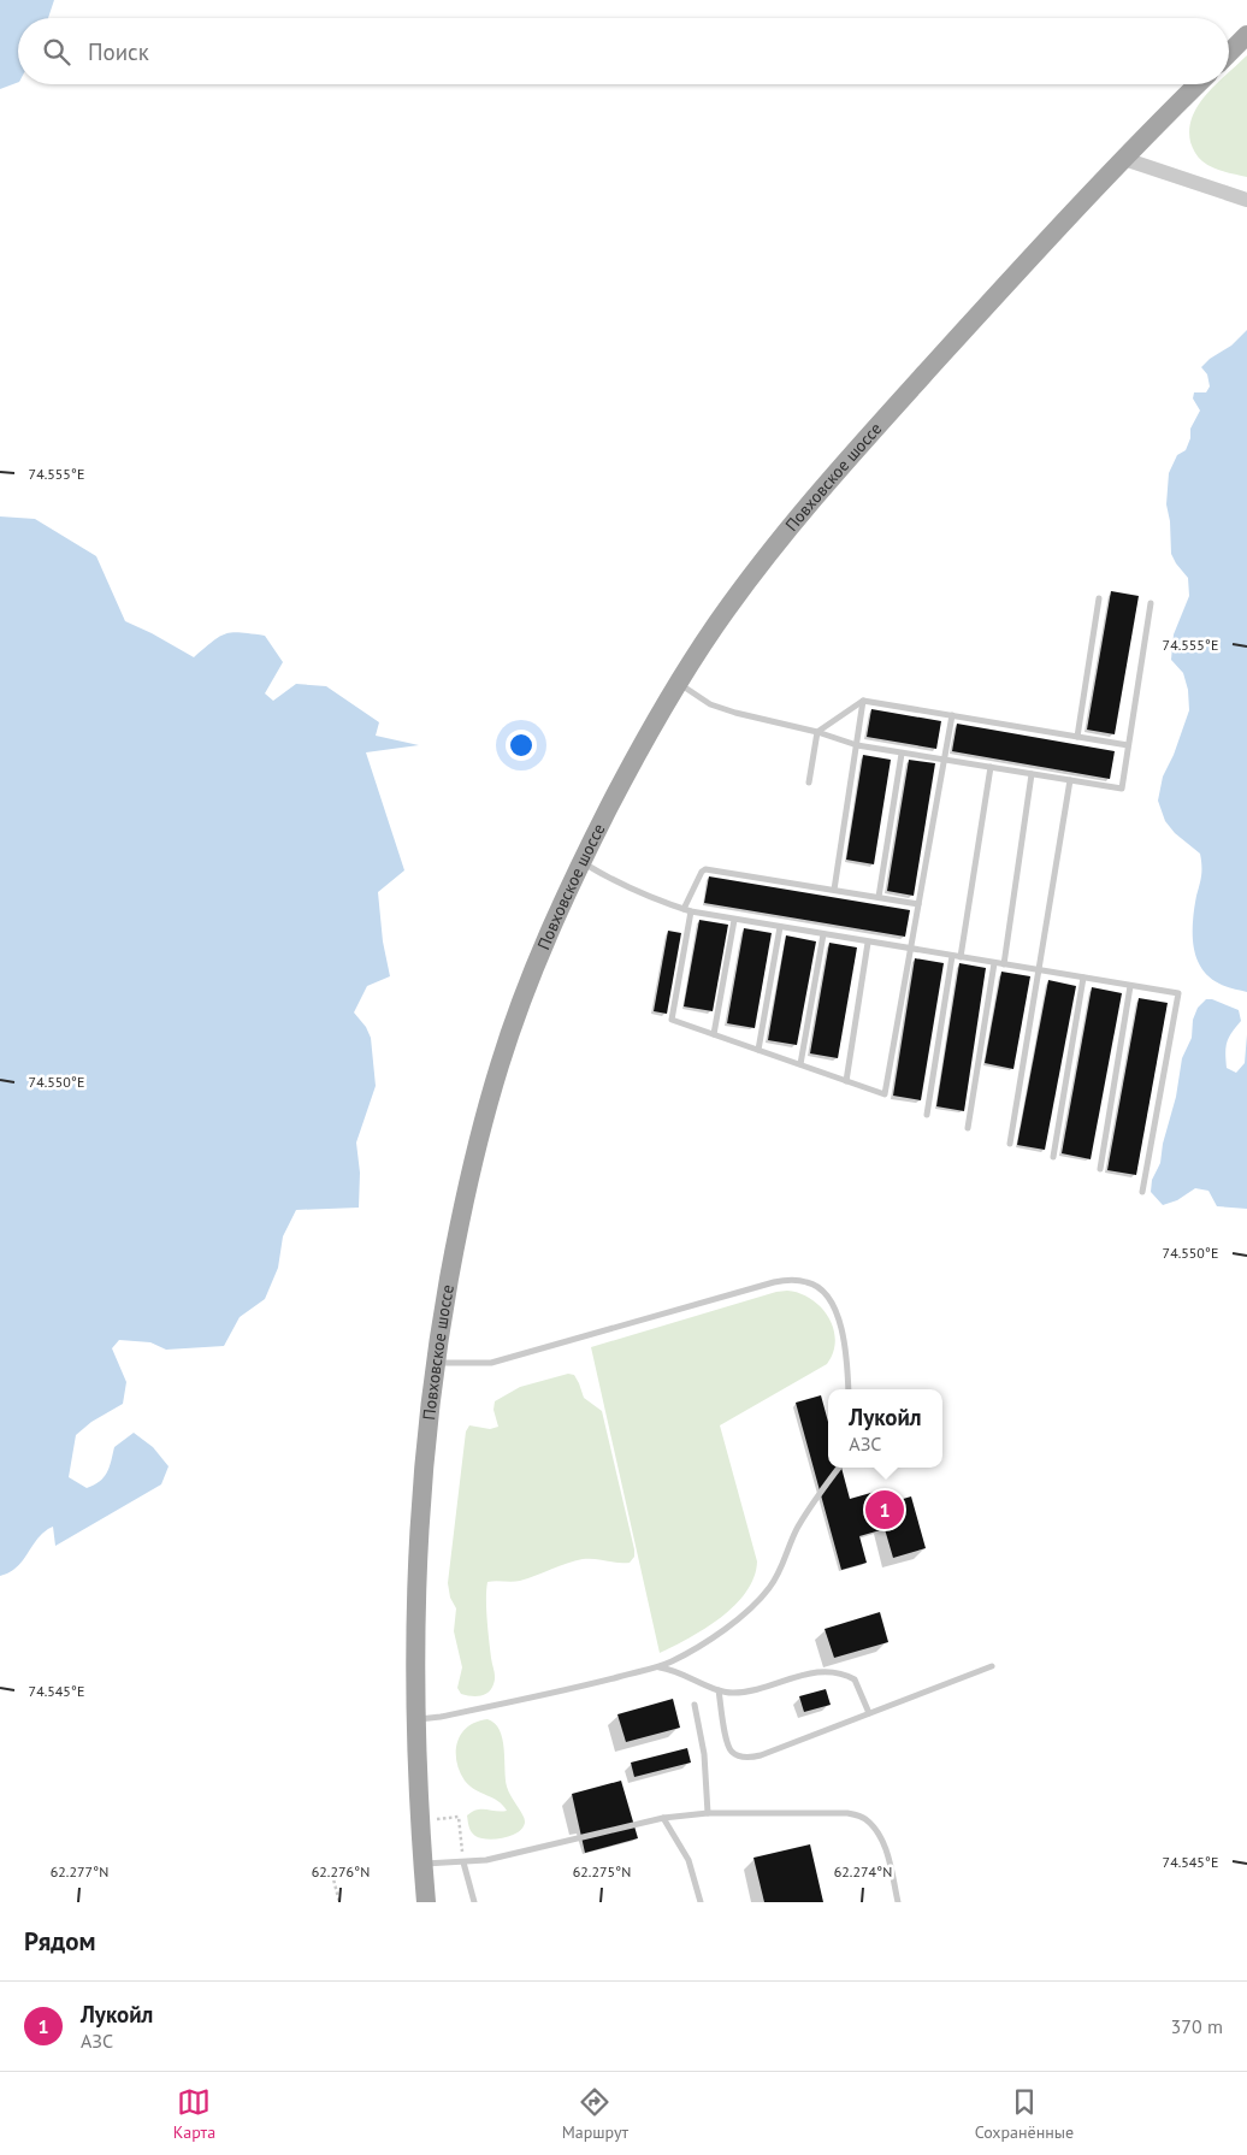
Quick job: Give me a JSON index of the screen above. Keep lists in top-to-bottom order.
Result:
{
  "streets": {
    "main road": ["Повховское шоссе"]
  },
  "page": {
    "search": "Поиск",
    "popup": ["Лукойл", "АЗС"],
    "pins": "1",
    "heading": "Рядом",
    "list": [
      {
        "mark": "1",
        "name": "Лукойл",
        "note": "АЗС",
        "value": "370 m"
      }
    ],
    "nav": ["Карта", "Маршрут", "Сохранённые"]
  },
  "coordinates": [
    "74.555°E",
    "74.550°E",
    "74.545°E",
    "62.277°N",
    "62.276°N",
    "62.275°N",
    "62.274°N"
  ]
}
